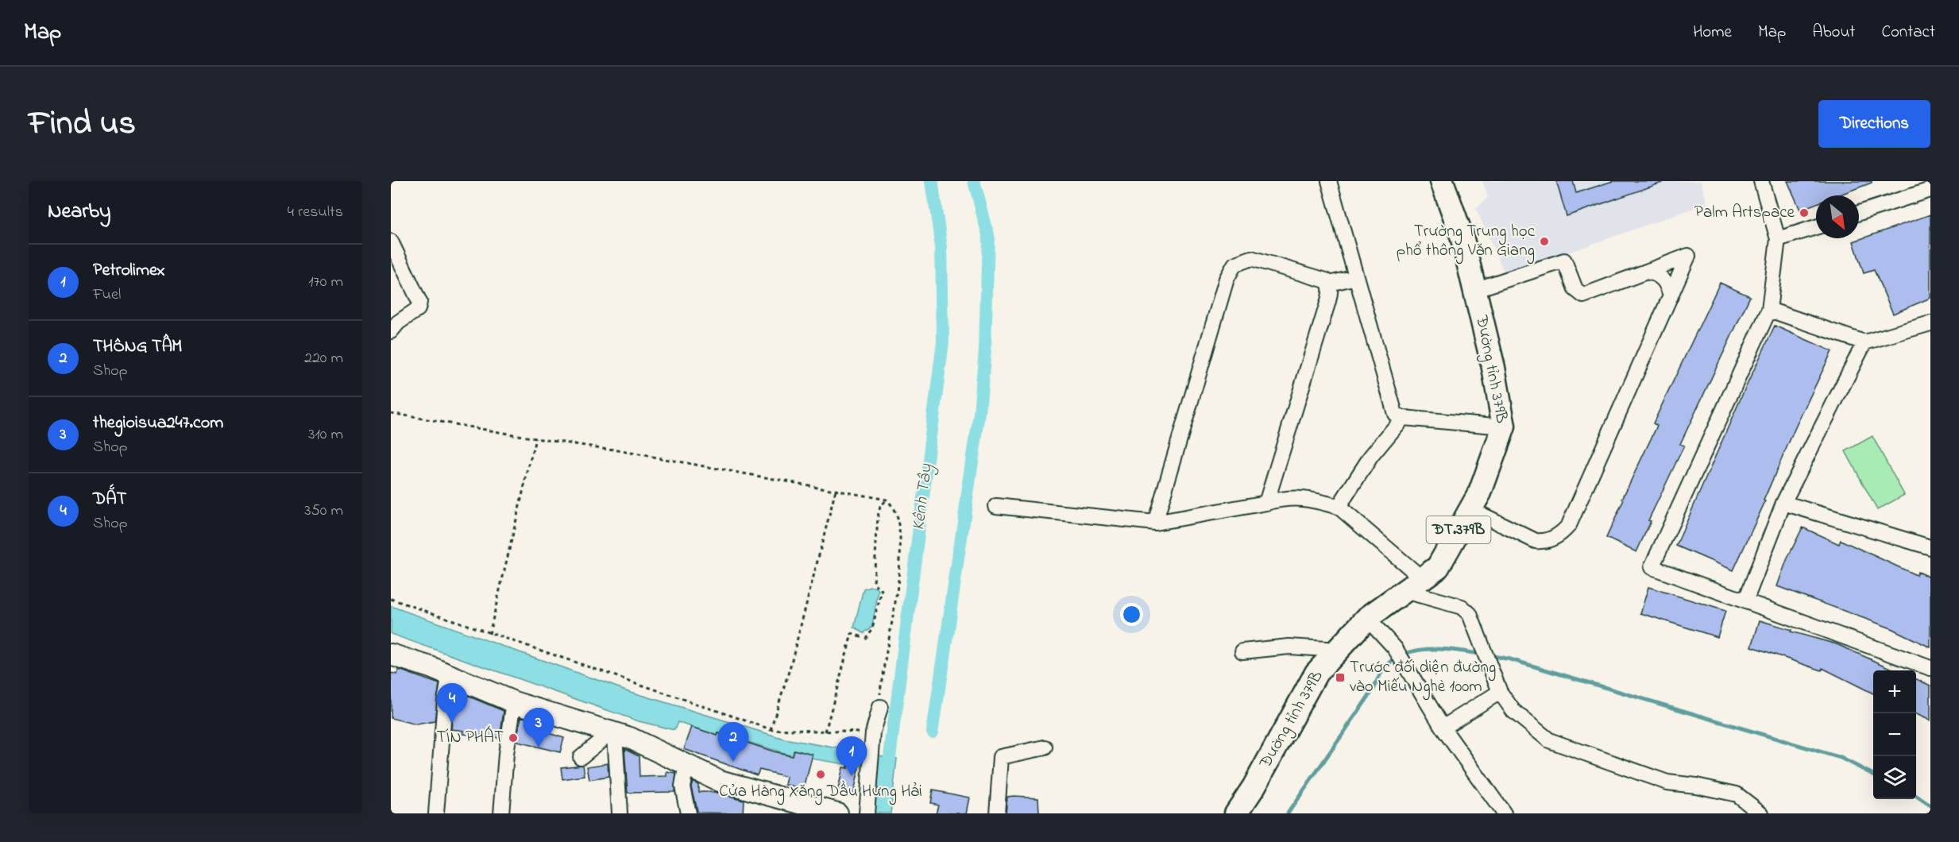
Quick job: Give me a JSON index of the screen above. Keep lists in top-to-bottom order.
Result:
{
  "streets": {
    "main road": ["Đường tỉnh 379B", "ĐT.379B"]
  },
  "water": ["Kênh Tây"],
  "places": {
    "other": [
      "Palm Artspace",
      "Trường Trung học phổ thông Văn Giang",
      "TÍN PHÁT",
      "Cửa Hàng Xăng Dầu Hưng Hải"
    ],
    "transit": ["Trước đối diện đường vào Miếu Nghè 100m"]
  },
  "north": "bottom right",
  "page": {
    "header": "Map",
    "nav": [
      "Home",
      "Map",
      "About",
      "Contact"
    ],
    "title": "Find us",
    "buttons": "Directions",
    "heading": ["Nearby", "4 results"],
    "list": [
      {
        "mark": "1",
        "name": "Petrolimex",
        "note": "Fuel",
        "value": "170 m"
      },
      {
        "mark": "2",
        "name": "THÔNG TÂM",
        "note": "Shop",
        "value": "220 m"
      },
      {
        "mark": "3",
        "name": "thegioisua247.com",
        "note": "Shop",
        "value": "310 m"
      },
      {
        "mark": "4",
        "name": "DẮT",
        "note": "Shop",
        "value": "350 m"
      }
    ],
    "map_buttons": ["+", "−"],
    "pins": [
      "4",
      "3",
      "2",
      "1"
    ]
  }
}
